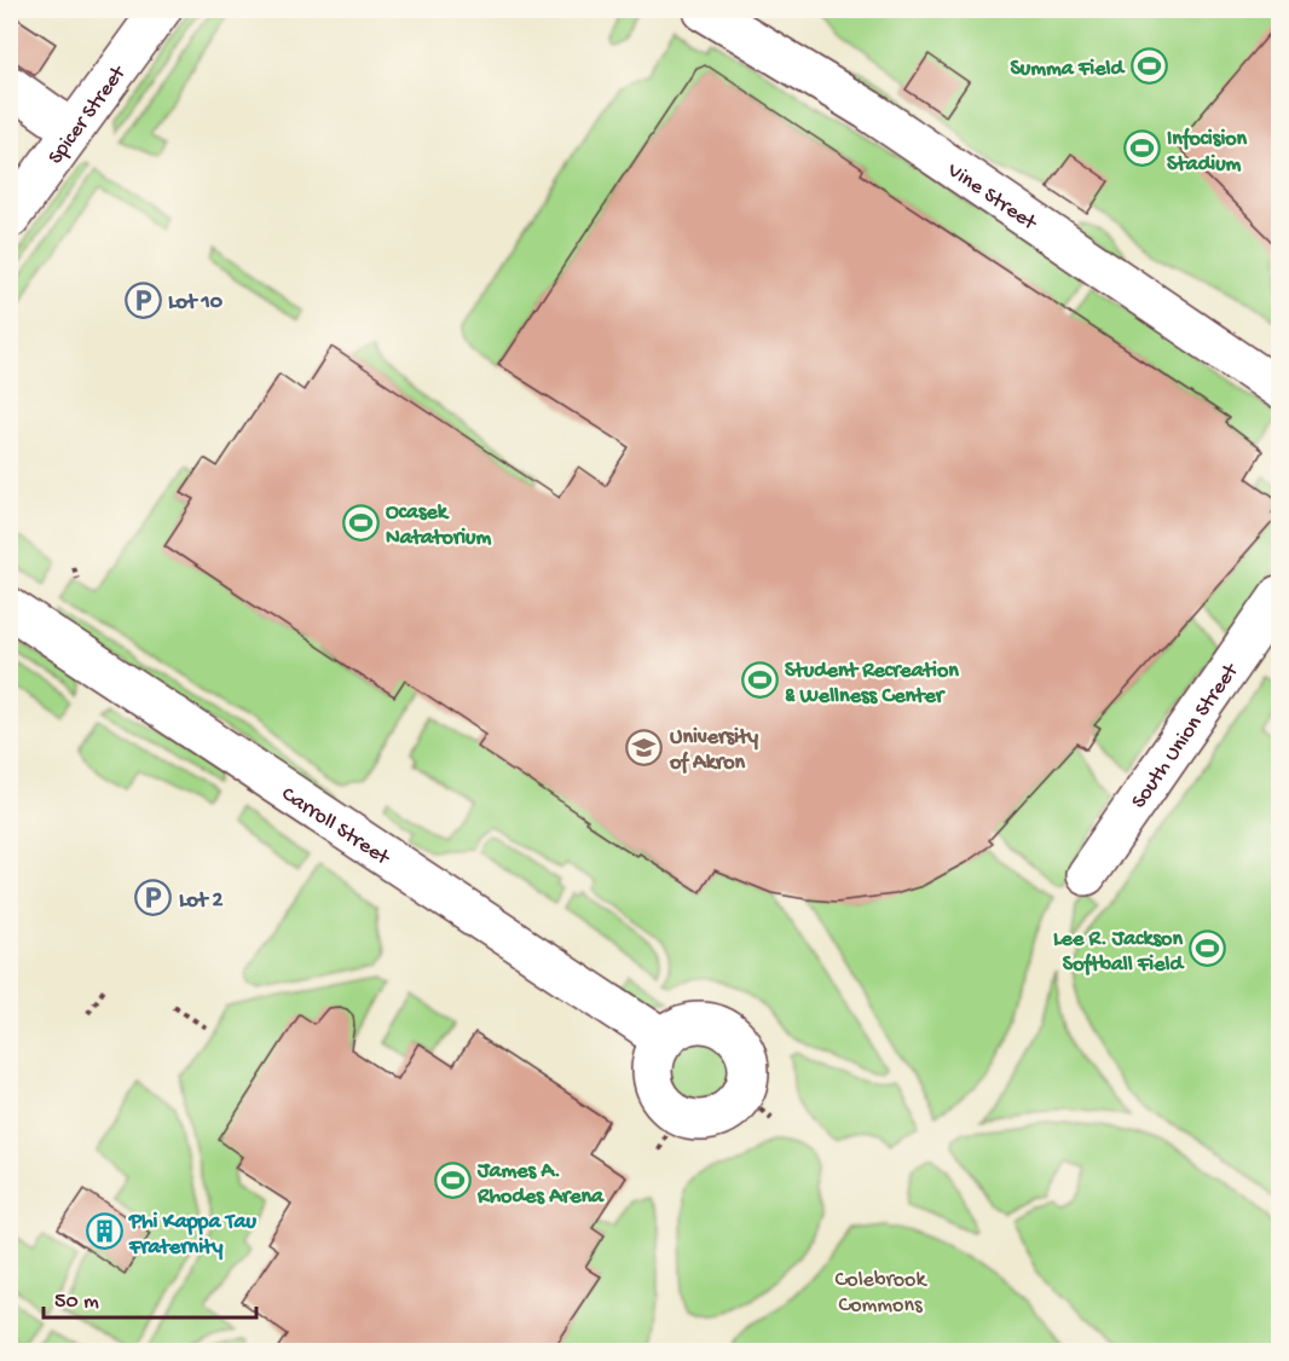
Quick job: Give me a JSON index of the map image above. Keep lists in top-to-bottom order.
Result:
{
  "streets": {
    "street": [
      "Spicer Street",
      "Vine Street",
      "South Union Street",
      "Carroll Street"
    ]
  },
  "parks": ["Colebrook Commons"],
  "places": {
    "sports": [
      "Summa Field",
      "Infocision Stadium",
      "Ocasek Natatorium",
      "Student Recreation & Wellness Center",
      "Lee R. Jackson Softball Field",
      "James A. Rhodes Arena"
    ],
    "parking": ["Lot 10", "Lot 2"],
    "school or university": ["University of Akron"],
    "building": ["Phi Kappa Tau Fraternity"]
  },
  "scale_bar": "50 m"
}
